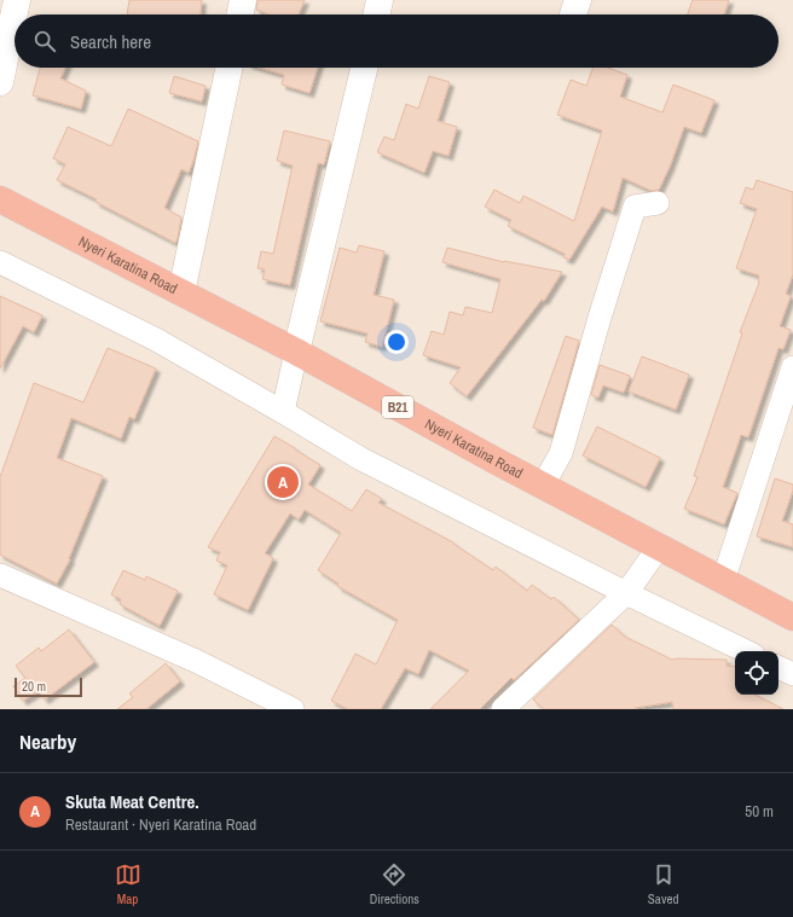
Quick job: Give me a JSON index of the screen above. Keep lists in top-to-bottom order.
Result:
{
  "streets": {
    "highway": ["Nyeri Karatina Road", "B21"]
  },
  "scale_bar": "20 m",
  "page": {
    "search": "Search here",
    "pins": "A",
    "scale": "20 m",
    "heading": "Nearby",
    "list": [
      {
        "mark": "A",
        "name": "Skuta Meat Centre.",
        "note": "Restaurant · Nyeri Karatina Road",
        "value": "50 m"
      }
    ],
    "nav": ["Map", "Directions", "Saved"]
  }
}
